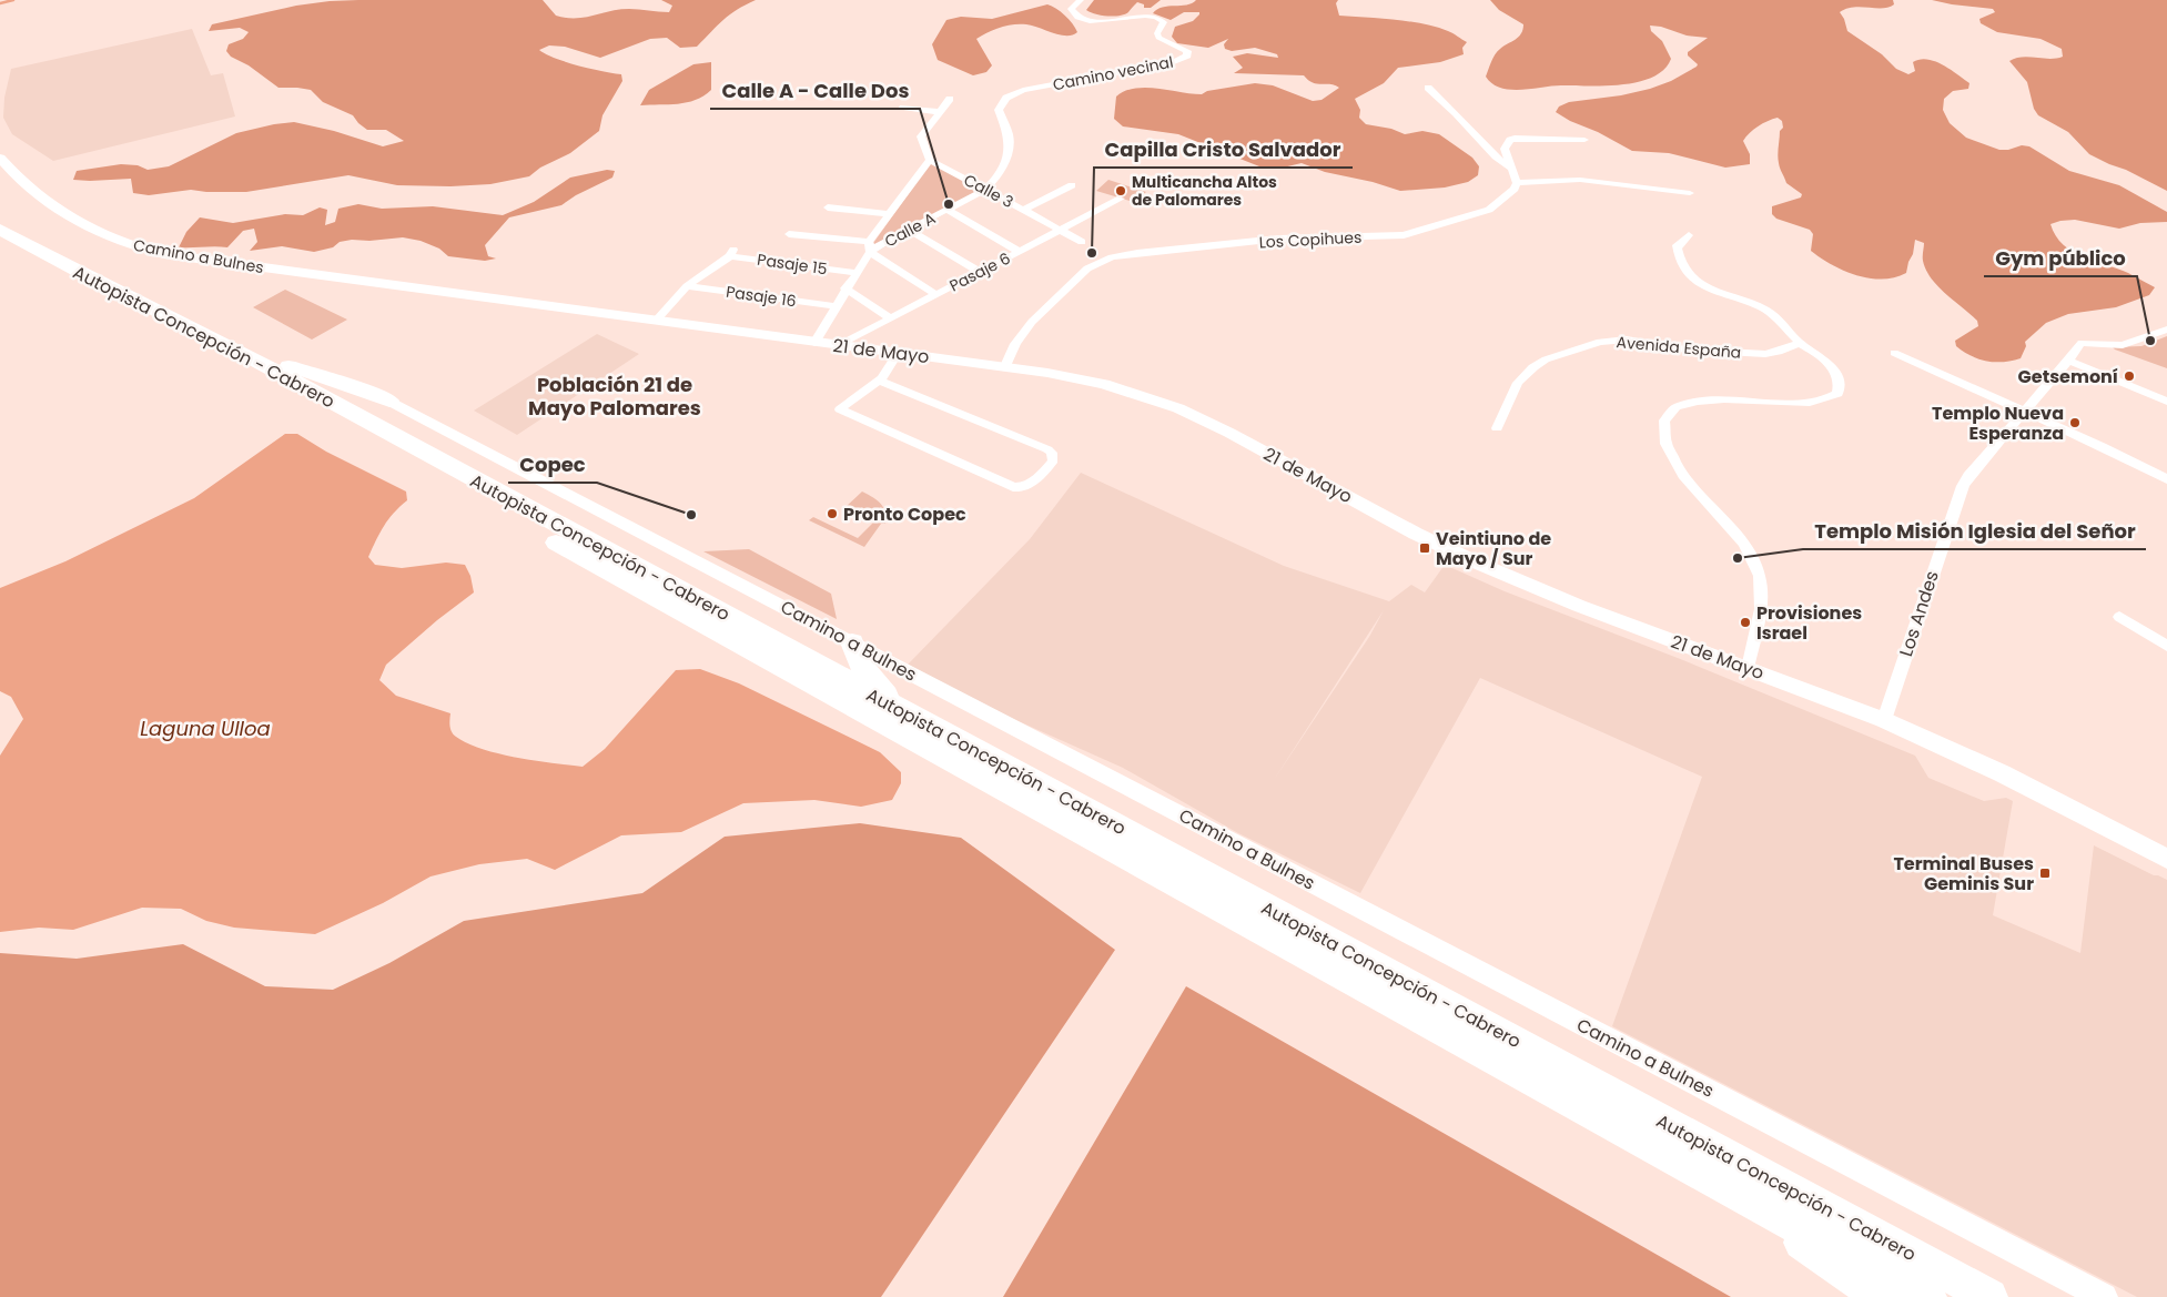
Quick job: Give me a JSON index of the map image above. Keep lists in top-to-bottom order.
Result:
{
  "streets": {
    "highway": ["Autopista Concepción - Cabrero"],
    "street": [
      "Camino vecinal",
      "Calle 3",
      "Calle A",
      "Los Copihues",
      "Camino a Bulnes",
      "Pasaje 15",
      "Pasaje 6",
      "Pasaje 16",
      "Avenida España",
      "21 de Mayo",
      "Los Andes"
    ]
  },
  "crossings": [
    ["Camino vecinal", "Calle 3"],
    ["Camino vecinal", "Calle A"],
    ["Calle 3", "Calle A"],
    ["Calle 3", "Pasaje 6"],
    ["Calle A", "Pasaje 15"],
    ["Calle A", "Pasaje 16"],
    ["Calle A", "21 de Mayo"],
    ["Los Copihues", "21 de Mayo"],
    ["Camino a Bulnes", "21 de Mayo"],
    ["Pasaje 15", "Pasaje 16"],
    ["Pasaje 6", "21 de Mayo"],
    ["21 de Mayo", "Los Andes"]
  ],
  "districts": ["Población 21 de Mayo Palomares"],
  "water": ["Laguna Ulloa"],
  "places": {
    "other": [
      "Multicancha Altos de Palomares",
      "Calle A - Calle Dos",
      "Capilla Cristo Salvador",
      "Gym público",
      "Getsemoní",
      "Templo Nueva Esperanza",
      "Pronto Copec",
      "Copec",
      "Templo Misión Iglesia del Señor",
      "Provisiones Israel"
    ],
    "transit": ["Veintiuno de Mayo / Sur", "Terminal Buses Geminis Sur"]
  }
}
